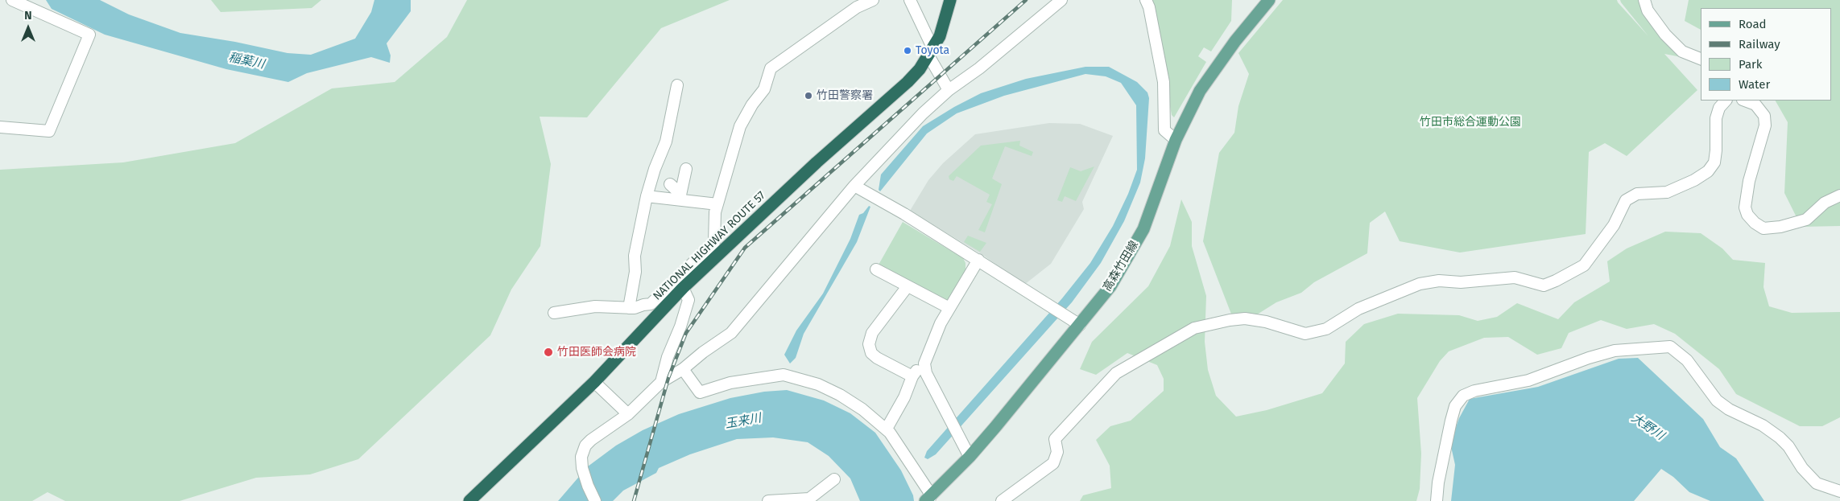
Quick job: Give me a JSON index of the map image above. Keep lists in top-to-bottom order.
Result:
{
  "streets": {
    "highway": ["NATIONAL HIGHWAY ROUTE 57"],
    "main road": ["高森竹田線"]
  },
  "water": ["稲葉川", "玉来川", "大野川"],
  "parks": ["竹田市総合運動公園"],
  "places": ["Toyota", "竹田警察署", "竹田医師会病院"],
  "legend": [
    "Road",
    "Railway",
    "Park",
    "Water"
  ],
  "north": "top"
}
